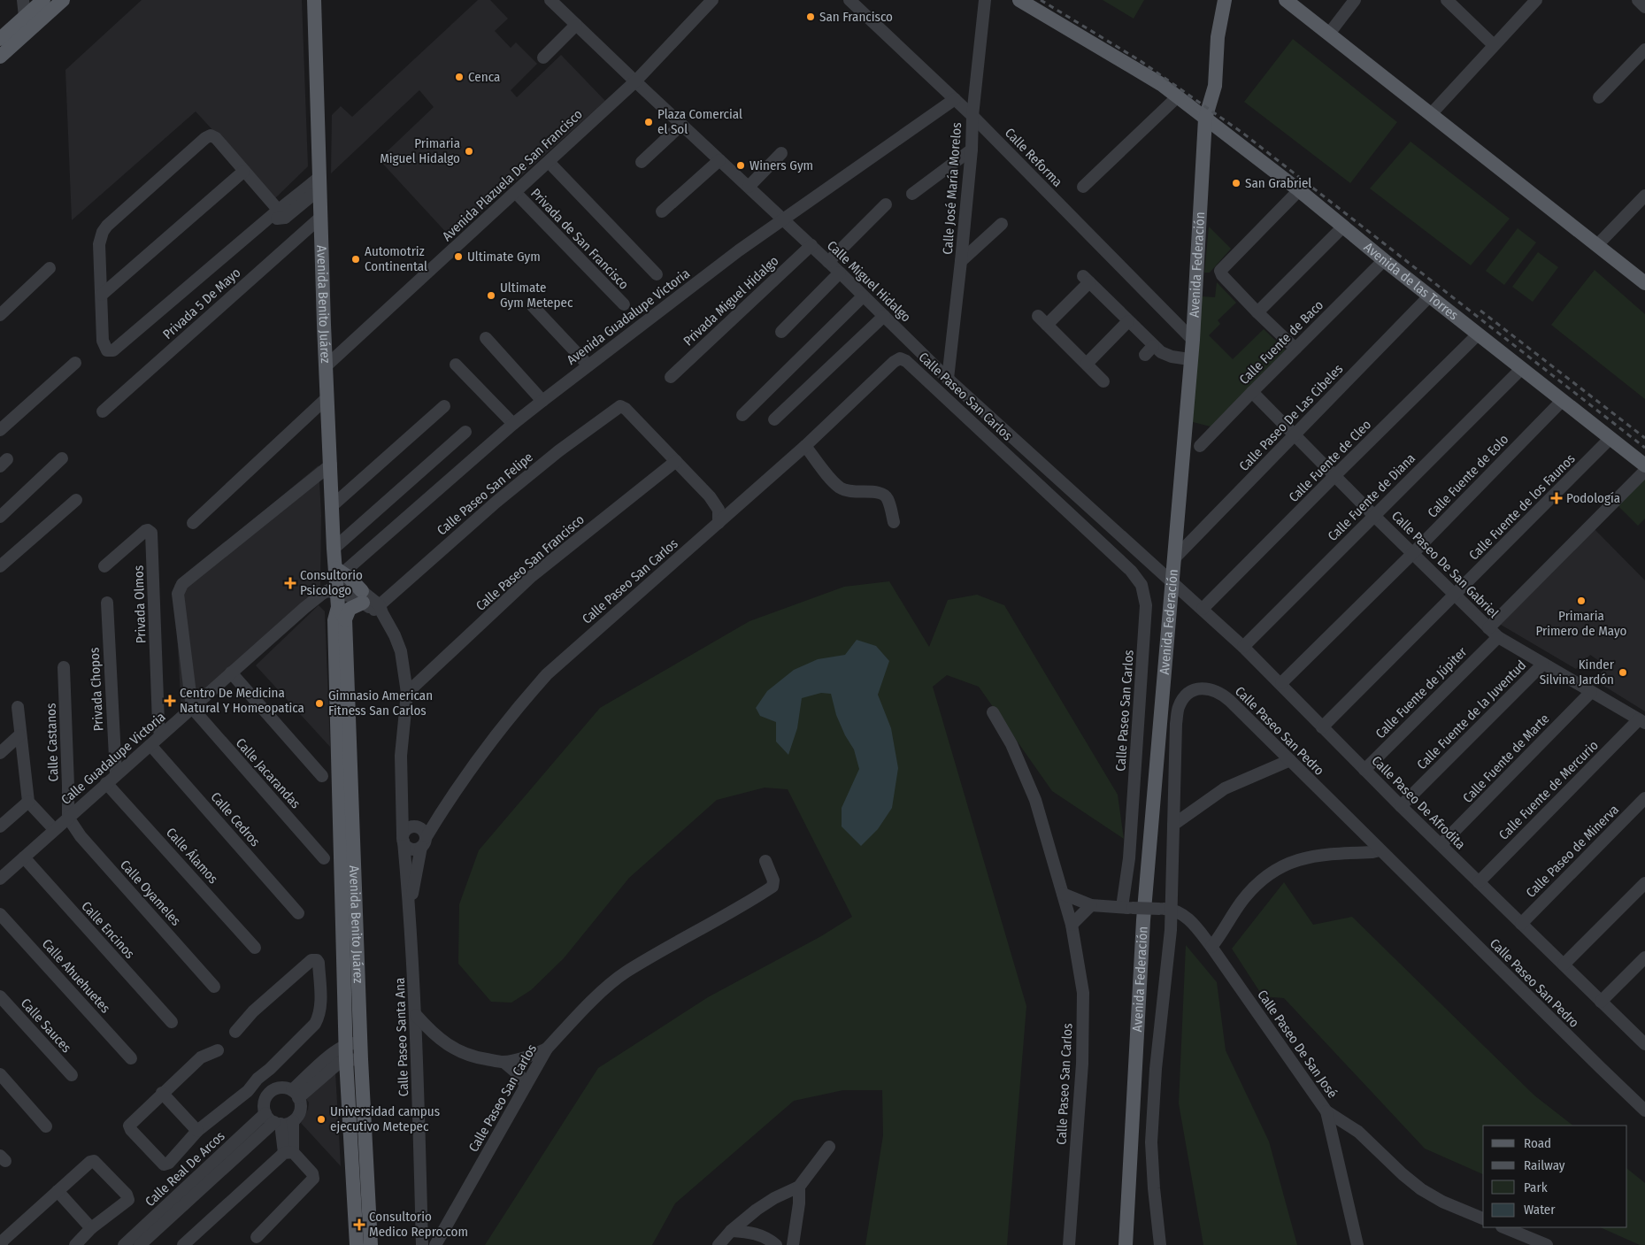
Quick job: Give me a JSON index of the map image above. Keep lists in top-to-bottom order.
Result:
{
  "streets": {
    "main road": ["Avenida Federación", "Avenida de las Torres", "Avenida Benito Juárez"],
    "street": [
      "Calle Reforma",
      "Avenida Plazuela De San Francisco",
      "Calle José María Morelos",
      "Privada de San Francisco",
      "Calle Miguel Hidalgo",
      "Privada Miguel Hidalgo",
      "Privada 5 De Mayo",
      "Avenida Guadalupe Victoria",
      "Calle Fuente de Baco",
      "Calle Paseo San Carlos",
      "Calle Paseo De Las Cibeles",
      "Calle Fuente de Cleo",
      "Calle Fuente de Eolo",
      "Calle Paseo San Felipe",
      "Calle Fuente de Diana",
      "Calle Fuente de los Faunos",
      "Calle Paseo San Francisco",
      "Calle Paseo De San Gabriel",
      "Privada Olmos",
      "Privada Chopos",
      "Calle Fuente de Júpiter",
      "Calle Fuente de la Juventud",
      "Calle Paseo San Pedro",
      "Calle Castanos",
      "Calle Guadalupe Victoria",
      "Calle Fuente de Marte",
      "Calle Jacarandas",
      "Calle Fuente de Mercurio",
      "Calle Paseo De Afrodita",
      "Calle Cedros",
      "Calle Paseo de Minerva",
      "Calle Álamos",
      "Calle Oyameles",
      "Calle Encinos",
      "Calle Ahuehuetes",
      "Calle Sauces",
      "Calle Paseo Santa Ana",
      "Calle Paseo De San José",
      "Calle Real De Arcos"
    ]
  },
  "crossings": [
    ["Calle Reforma", "Calle José María Morelos"],
    ["Calle Reforma", "Avenida Federación"],
    ["Calle Reforma", "Avenida Guadalupe Victoria"],
    ["Avenida Plazuela De San Francisco", "Privada de San Francisco"],
    ["Avenida Plazuela De San Francisco", "Calle Miguel Hidalgo"],
    ["Avenida Plazuela De San Francisco", "Avenida Benito Juárez"],
    ["Calle José María Morelos", "Calle Miguel Hidalgo"],
    ["Avenida Federación", "Calle Miguel Hidalgo"],
    ["Avenida Federación", "Avenida de las Torres"],
    ["Avenida Federación", "Calle Paseo De Las Cibeles"],
    ["Avenida Federación", "Calle Paseo De Afrodita"],
    ["Calle Miguel Hidalgo", "Privada Miguel Hidalgo"],
    ["Calle Miguel Hidalgo", "Avenida Guadalupe Victoria"],
    ["Calle Miguel Hidalgo", "Calle Paseo De Afrodita"],
    ["Avenida de las Torres", "Calle Fuente de Baco"],
    ["Avenida de las Torres", "Calle Paseo De Las Cibeles"],
    ["Avenida de las Torres", "Calle Fuente de Cleo"],
    ["Avenida de las Torres", "Calle Fuente de Eolo"],
    ["Avenida de las Torres", "Calle Fuente de Diana"],
    ["Avenida de las Torres", "Calle Fuente de los Faunos"],
    ["Privada 5 De Mayo", "Avenida Benito Juárez"],
    ["Avenida Benito Juárez", "Avenida Guadalupe Victoria"],
    ["Avenida Benito Juárez", "Calle Guadalupe Victoria"],
    ["Avenida Guadalupe Victoria", "Calle Guadalupe Victoria"],
    ["Calle Fuente de Baco", "Calle Paseo De San Gabriel"],
    ["Calle Paseo San Carlos", "Calle Paseo Santa Ana"],
    ["Calle Paseo De Las Cibeles", "Calle Paseo De San Gabriel"],
    ["Calle Fuente de Cleo", "Calle Paseo De San Gabriel"],
    ["Calle Fuente de Cleo", "Calle Paseo De Afrodita"],
    ["Calle Fuente de Eolo", "Calle Paseo De San Gabriel"],
    ["Calle Fuente de Eolo", "Calle Paseo De Afrodita"],
    ["Calle Paseo San Felipe", "Calle Paseo San Francisco"],
    ["Calle Paseo San Felipe", "Calle Paseo Santa Ana"],
    ["Calle Fuente de Diana", "Calle Paseo De San Gabriel"],
    ["Calle Fuente de Diana", "Calle Paseo De Afrodita"],
    ["Calle Fuente de los Faunos", "Calle Paseo De San Gabriel"],
    ["Calle Fuente de los Faunos", "Calle Paseo De Afrodita"],
    ["Calle Paseo San Francisco", "Calle Paseo Santa Ana"],
    ["Calle Paseo De San Gabriel", "Calle Fuente de Júpiter"],
    ["Calle Paseo De San Gabriel", "Calle Fuente de la Juventud"],
    ["Calle Paseo De San Gabriel", "Calle Fuente de Marte"],
    ["Calle Paseo De San Gabriel", "Calle Fuente de Mercurio"],
    ["Privada Olmos", "Calle Guadalupe Victoria"],
    ["Privada Chopos", "Calle Guadalupe Victoria"],
    ["Calle Fuente de Júpiter", "Calle Paseo De Afrodita"],
    ["Calle Fuente de la Juventud", "Calle Paseo De Afrodita"],
    ["Calle Paseo San Pedro", "Calle Paseo De San José"],
    ["Calle Castanos", "Calle Guadalupe Victoria"],
    ["Calle Castanos", "Calle Oyameles"],
    ["Calle Guadalupe Victoria", "Calle Jacarandas"],
    ["Calle Guadalupe Victoria", "Calle Cedros"],
    ["Calle Guadalupe Victoria", "Calle Álamos"],
    ["Calle Guadalupe Victoria", "Calle Oyameles"],
    ["Calle Guadalupe Victoria", "Calle Encinos"],
    ["Calle Fuente de Marte", "Calle Paseo De Afrodita"],
    ["Calle Fuente de Mercurio", "Calle Paseo De Afrodita"],
    ["Calle Paseo De Afrodita", "Calle Paseo de Minerva"]
  ],
  "places": {
    "other": [
      "San Francisco",
      "Cenca",
      "Plaza Comercial el Sol",
      "Primaria Miguel Hidalgo",
      "Winers Gym",
      "San Grabriel",
      "Ultimate Gym",
      "Automotriz Continental",
      "Ultimate Gym Metepec",
      "Primaria Primero de Mayo",
      "Kinder Silvina Jardón",
      "Gimnasio American Fitness San Carlos",
      "Universidad campus ejecutivo Metepec"
    ],
    "health": [
      "Podología",
      "Consultorio Psicologo",
      "Centro De Medicina Natural Y Homeopatica",
      "Consultorio Medico Repro.com"
    ]
  },
  "legend": [
    "Road",
    "Railway",
    "Park",
    "Water"
  ]
}
